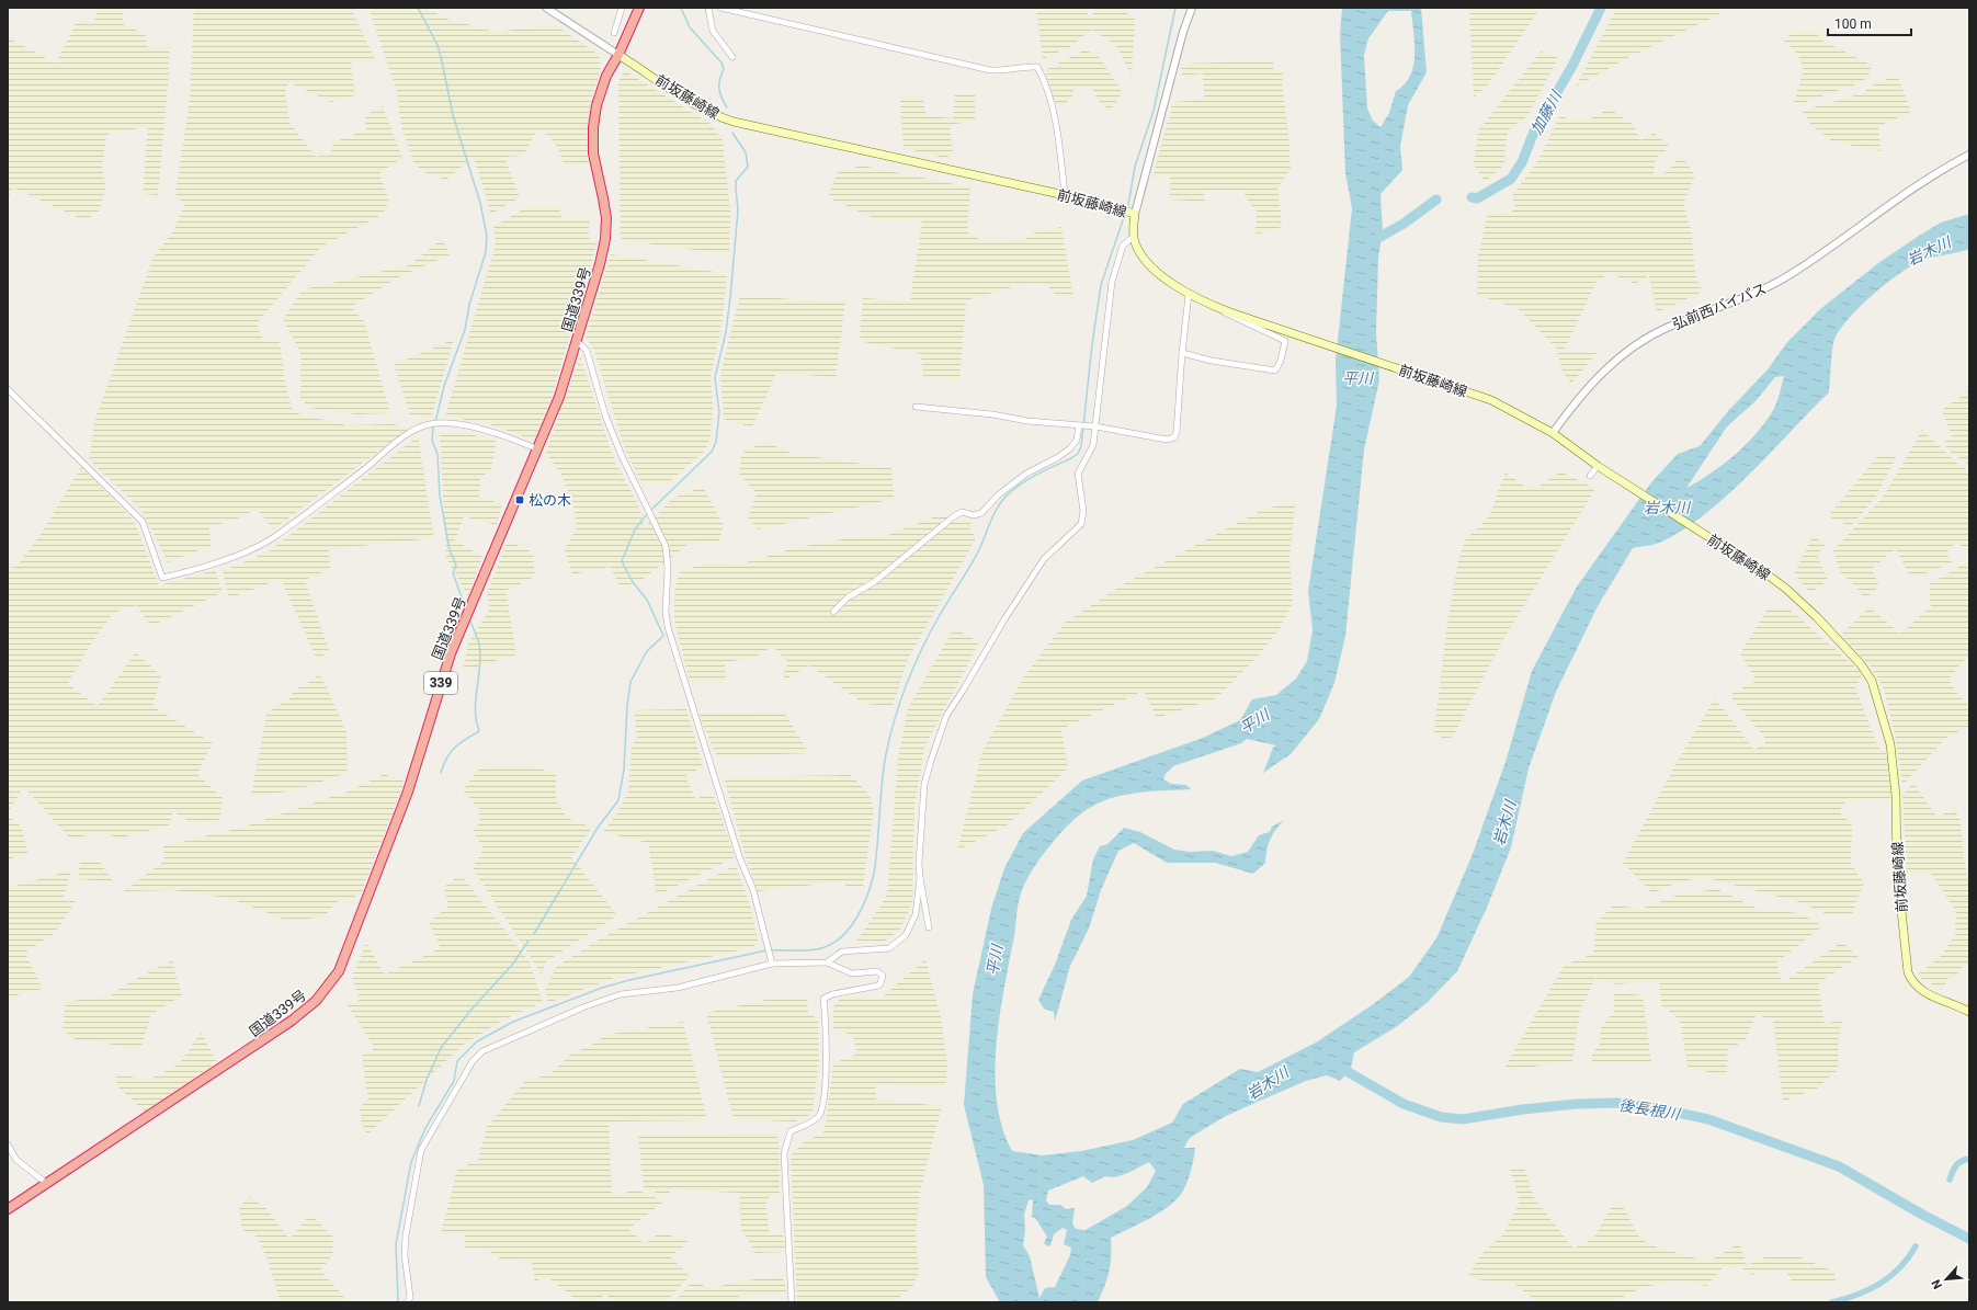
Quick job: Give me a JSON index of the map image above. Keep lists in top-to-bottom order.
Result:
{
  "streets": {
    "highway": ["国道339号", "339"],
    "main road": ["前坂藤崎線"],
    "street": ["弘前西バイパス"]
  },
  "crossings": [
    ["前坂藤崎線", "国道339号"],
    ["前坂藤崎線", "弘前西バイパス"]
  ],
  "water": [
    "加藤川",
    "岩木川",
    "平川",
    "後長根川"
  ],
  "places": {
    "transit": ["松の木"]
  },
  "scale_bar": "100 m",
  "north": "bottom left"
}
